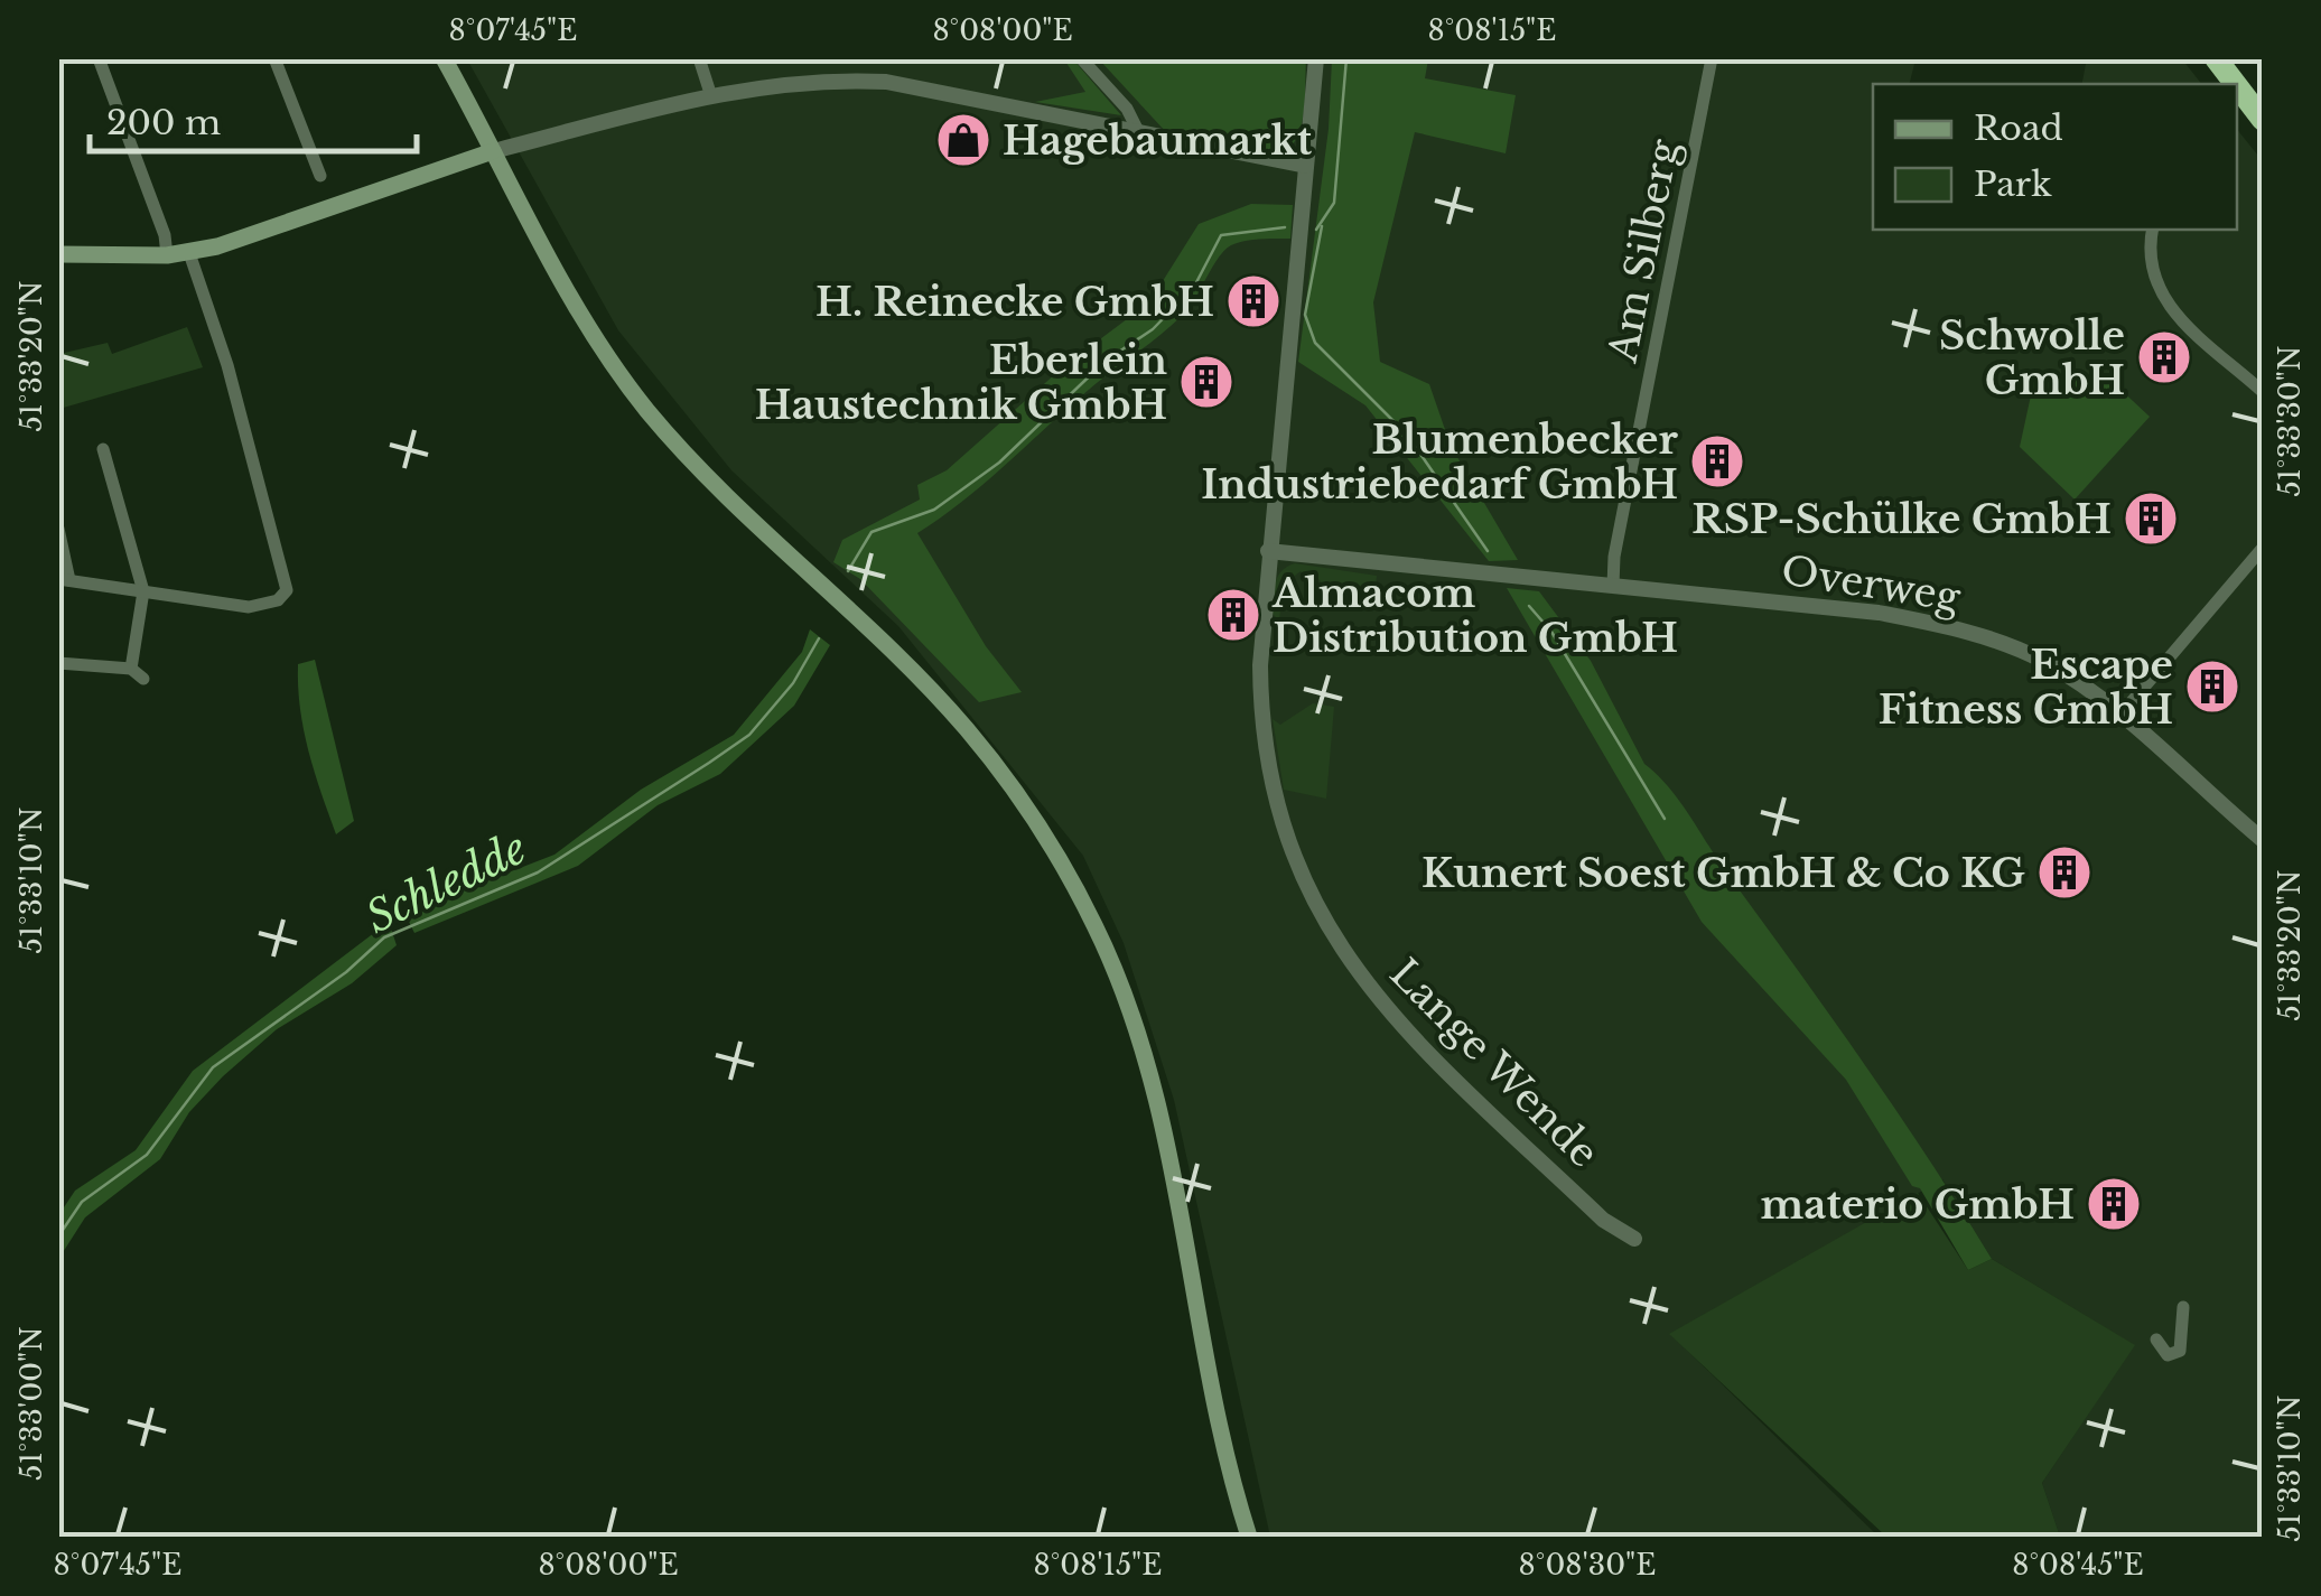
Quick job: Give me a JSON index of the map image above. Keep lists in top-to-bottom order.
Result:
{
  "streets": {
    "street": ["Am Silberg", "Overweg", "Lange Wende"]
  },
  "crossings": [
    ["Am Silberg", "Overweg"],
    ["Overweg", "Lange Wende"]
  ],
  "water": ["Schledde"],
  "places": {
    "shop": ["Hagebaumarkt"],
    "building": [
      "H. Reinecke GmbH",
      "Schwolle GmbH",
      "Eberlein Haustechnik GmbH",
      "Blumenbecker Industriebedarf GmbH",
      "RSP-Schülke GmbH",
      "Almacom Distribution GmbH",
      "Escape Fitness GmbH",
      "Kunert Soest GmbH & Co KG",
      "materio GmbH"
    ]
  },
  "legend": ["Road", "Park"],
  "scale_bar": "200 m",
  "coordinates": [
    "8°07'45\"E",
    "8°08'00\"E",
    "8°08'15\"E",
    "51°33'20\"N",
    "51°33'30\"N",
    "51°33'10\"N",
    "51°33'00\"N",
    "8°08'30\"E",
    "8°08'45\"E"
  ]
}
